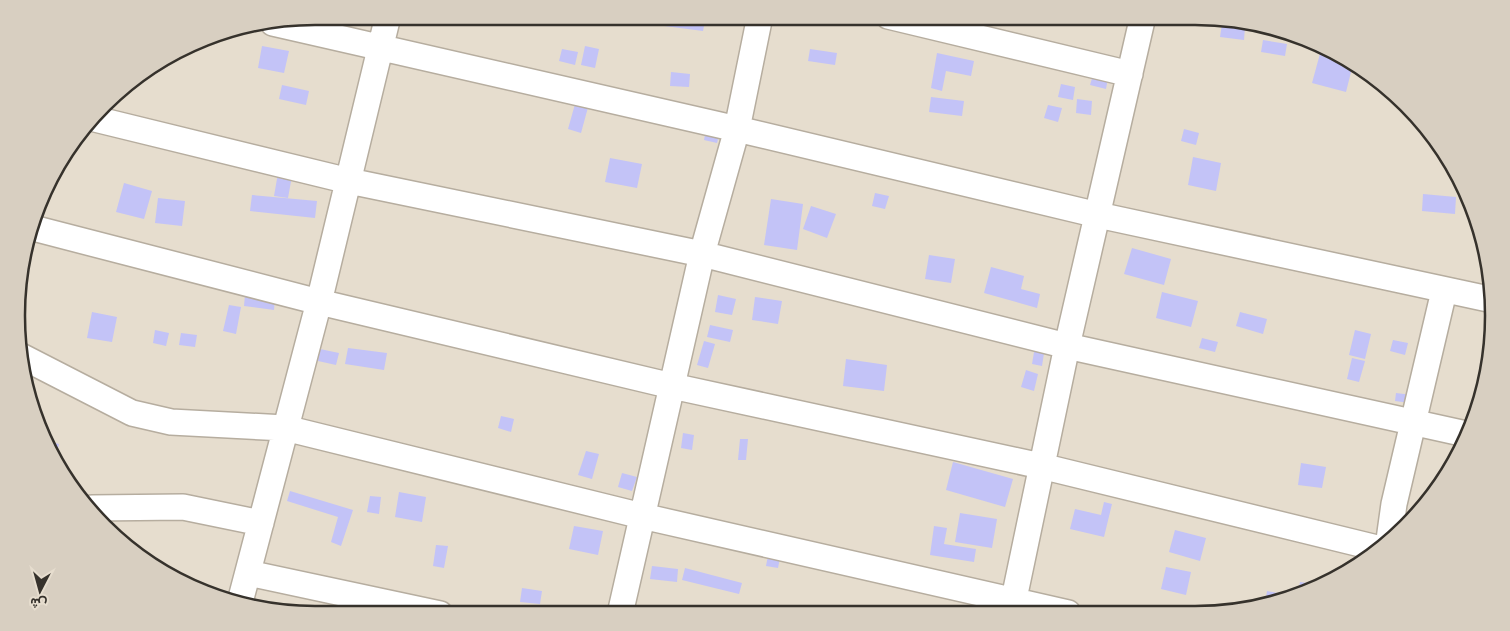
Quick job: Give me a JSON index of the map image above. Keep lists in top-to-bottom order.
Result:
{
  "north": "bottom"
}
